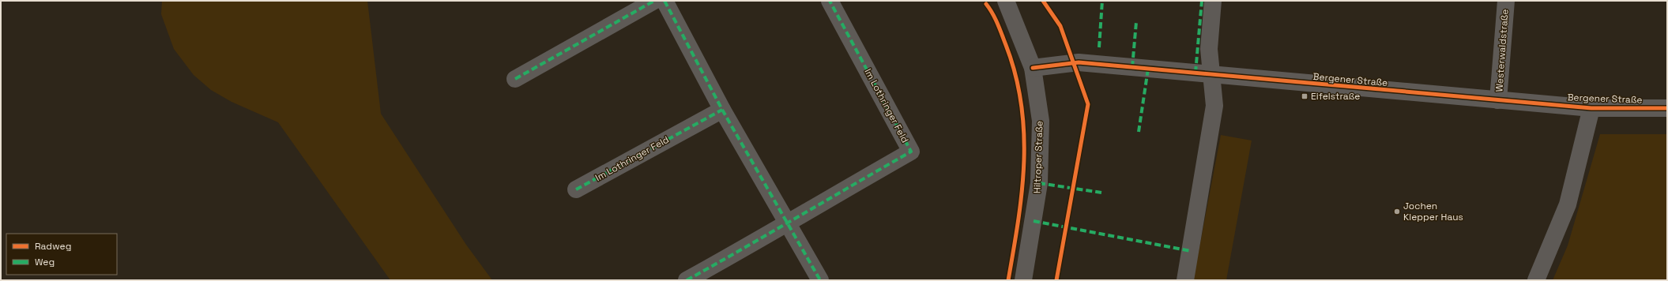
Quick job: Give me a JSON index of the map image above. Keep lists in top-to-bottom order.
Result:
{
  "streets": {
    "street": [
      "Westerwaldstraße",
      "Bergener Straße",
      "Im Lothringer Feld",
      "Hiltroper Straße"
    ]
  },
  "crossings": [
    ["Westerwaldstraße", "Bergener Straße"],
    ["Bergener Straße", "Hiltroper Straße"]
  ],
  "places": {
    "transit": ["Eifelstraße"],
    "other": ["Jochen Klepper Haus"]
  },
  "legend": ["Radweg", "Weg"]
}
